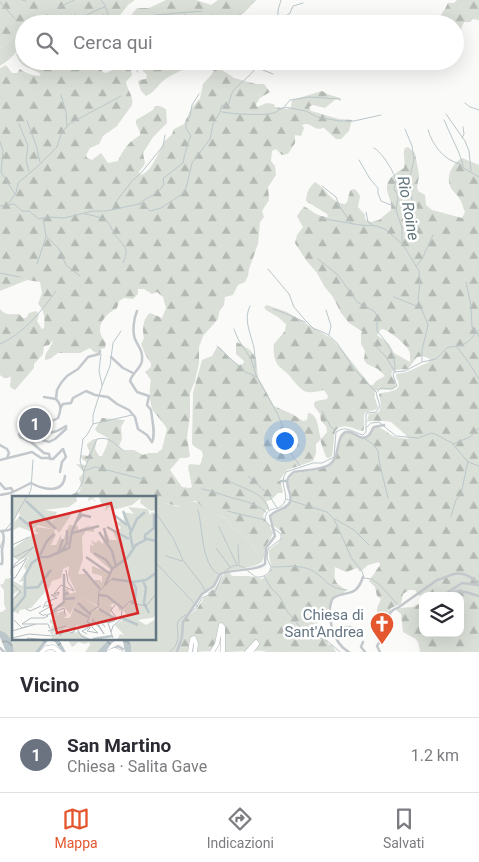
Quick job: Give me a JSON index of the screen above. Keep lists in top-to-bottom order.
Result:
{
  "water": ["Rio Roine"],
  "places": {
    "church": ["Chiesa di Sant'Andrea"]
  },
  "page": {
    "search": "Cerca qui",
    "pins": "1",
    "heading": "Vicino",
    "list": [
      {
        "mark": "1",
        "name": "San Martino",
        "note": "Chiesa · Salita Gave",
        "value": "1.2 km"
      }
    ],
    "nav": ["Mappa", "Indicazioni", "Salvati"]
  }
}
